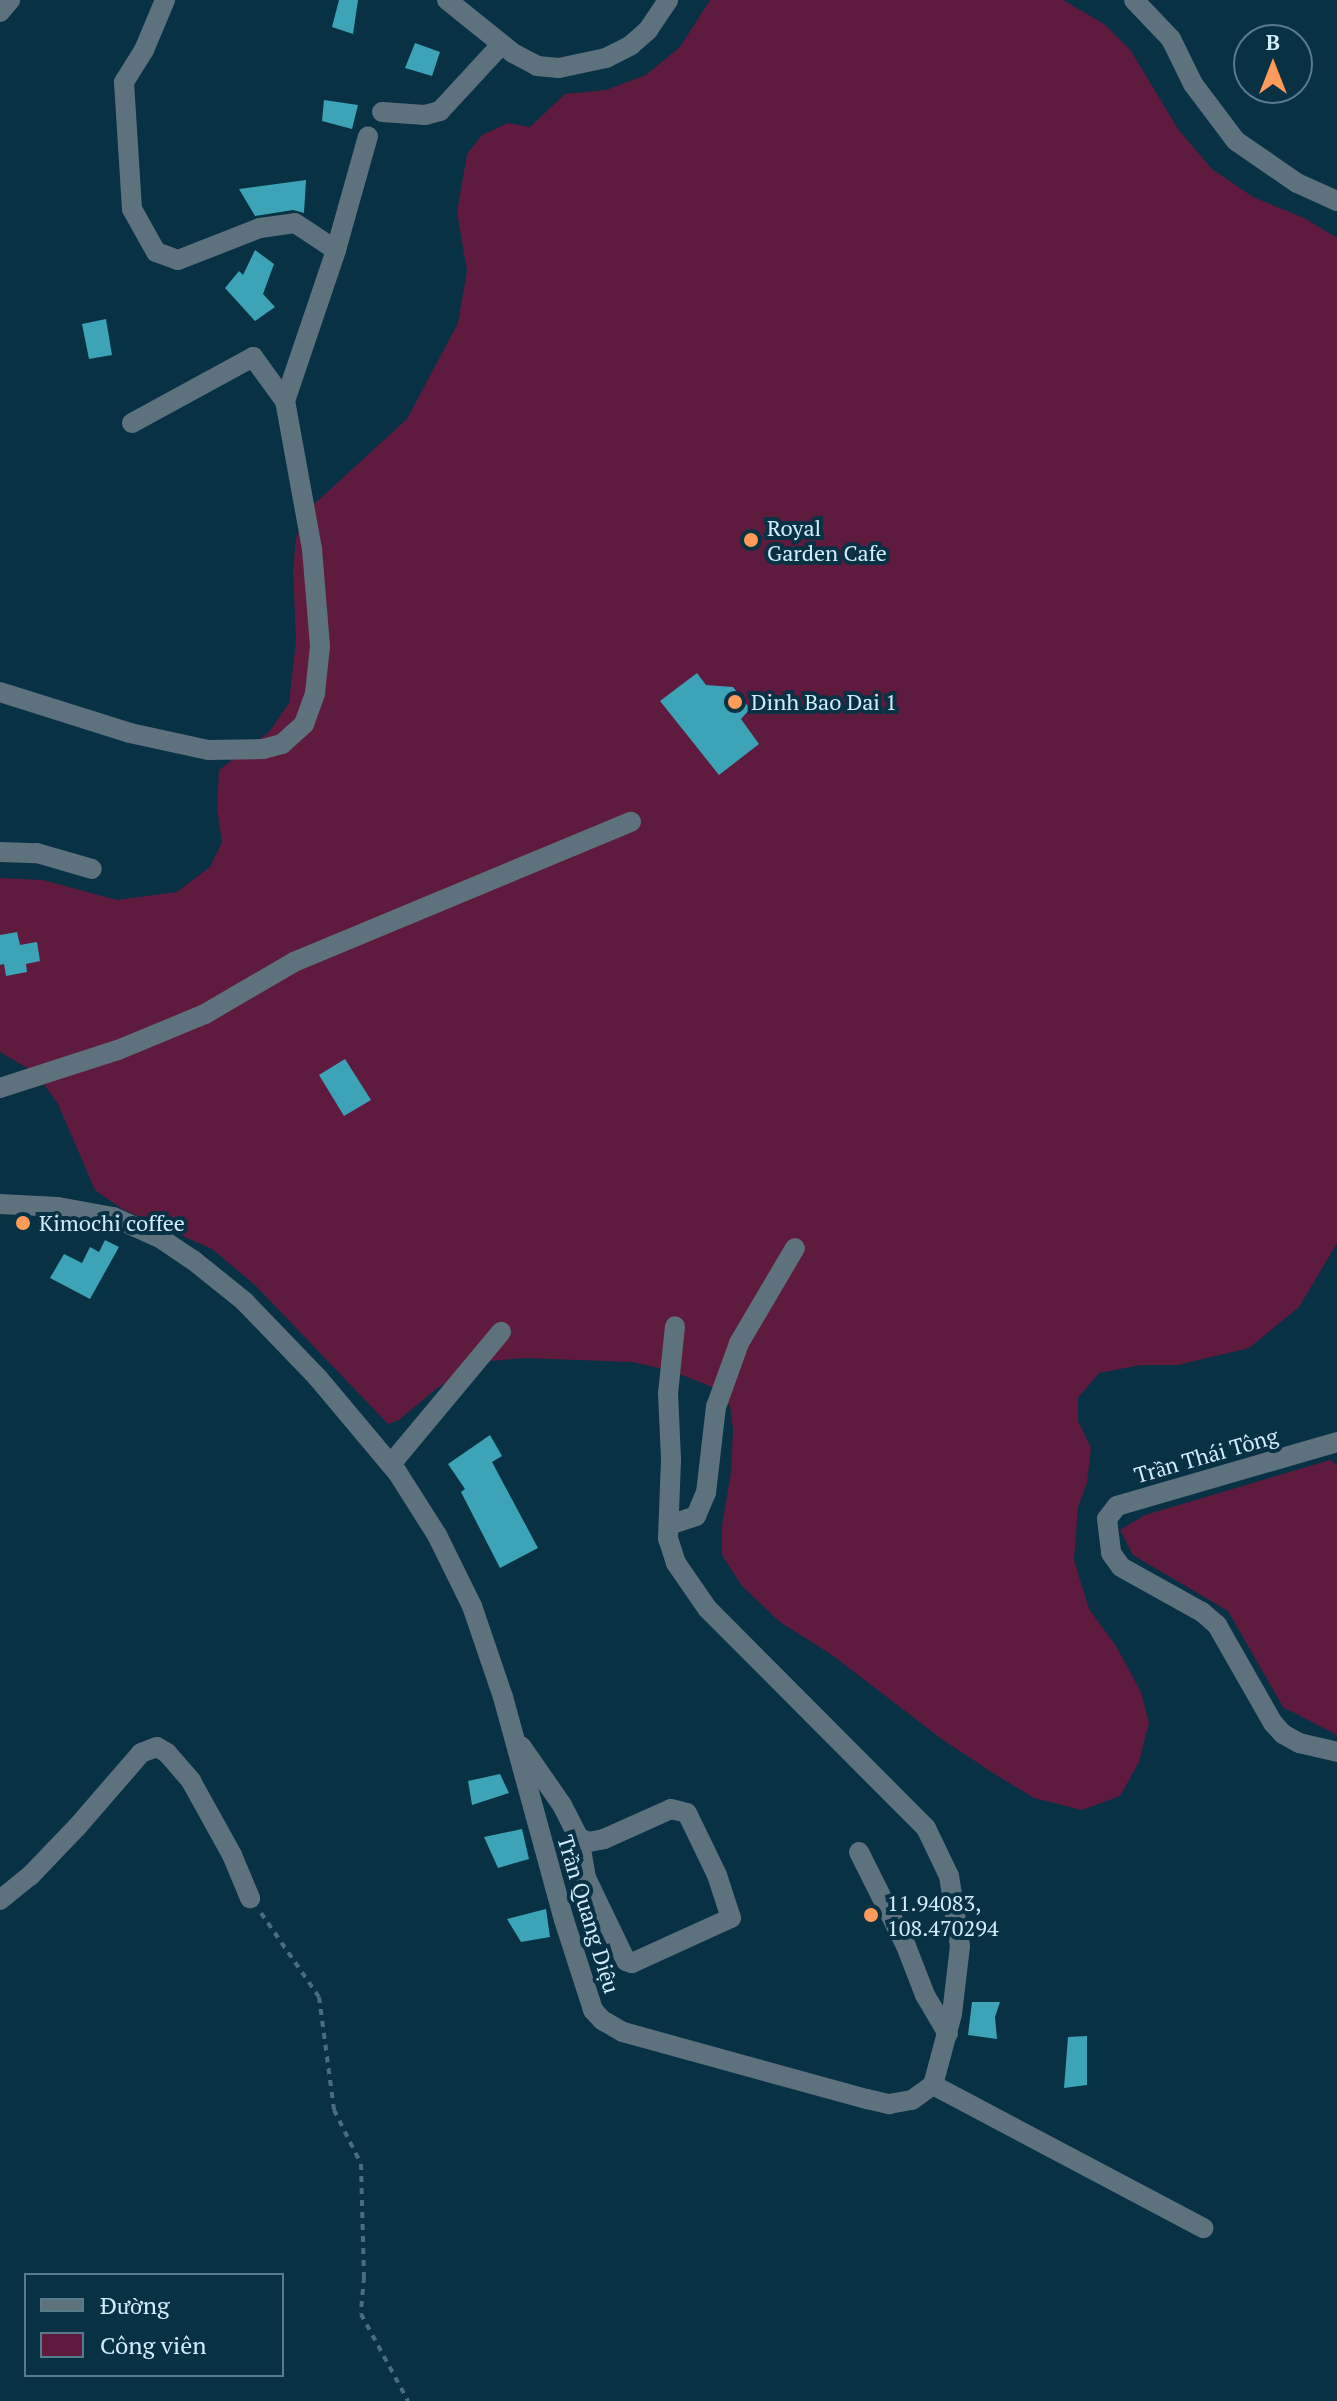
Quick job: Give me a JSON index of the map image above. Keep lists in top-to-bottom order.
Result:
{
  "streets": {
    "street": ["Trần Thái Tông", "Trần Quang Diệu"]
  },
  "places": [
    "Royal Garden Cafe",
    "Dinh Bao Dai 1",
    "Kimochi coffee",
    "11.94083, 108.470294"
  ],
  "legend": ["Đường", "Công viên"],
  "north": "top"
}
